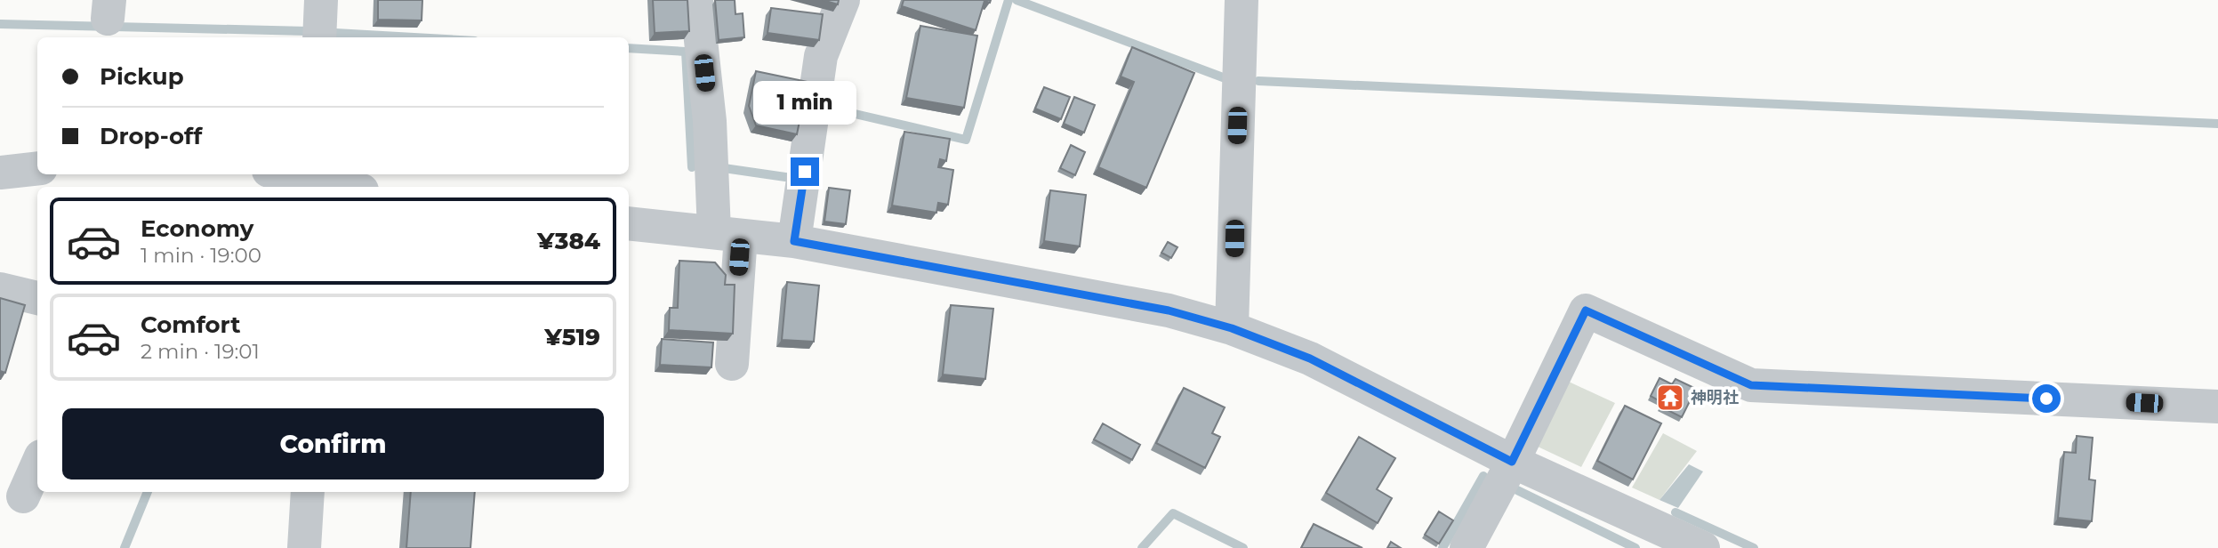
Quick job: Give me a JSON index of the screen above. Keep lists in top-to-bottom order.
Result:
{
  "places": {
    "temple": ["神明社"]
  },
  "page": {
    "banner": ["Pickup", "Drop-off"],
    "bubble": "1 min",
    "list": [
      {
        "name": "Economy",
        "note": "1 min · 19:00",
        "value": "¥384"
      },
      {
        "name": "Comfort",
        "note": "2 min · 19:01",
        "value": "¥519"
      }
    ],
    "buttons": "Confirm"
  }
}
